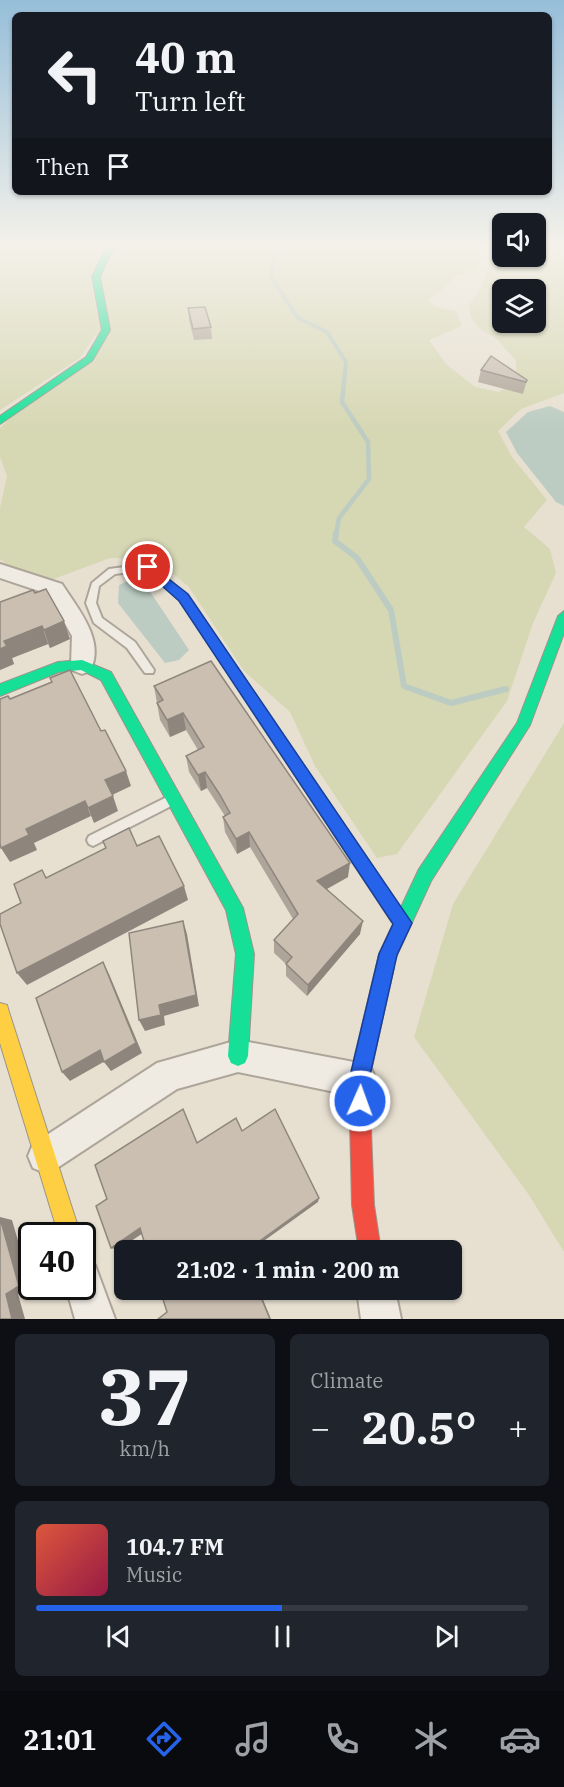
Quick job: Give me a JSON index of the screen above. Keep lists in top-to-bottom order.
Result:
{
  "page": {
    "turn": ["40 m", "Turn left"],
    "then": "Then",
    "limit": "40",
    "trip": "21:02 · 1 min · 200 m",
    "tile": [
      ["37", "km/h"],
      "Climate"
    ],
    "heat": ["−", "20.5°", "+"],
    "song": ["104.7 FM", "Music"],
    "tabs": "21:01"
  }
}
